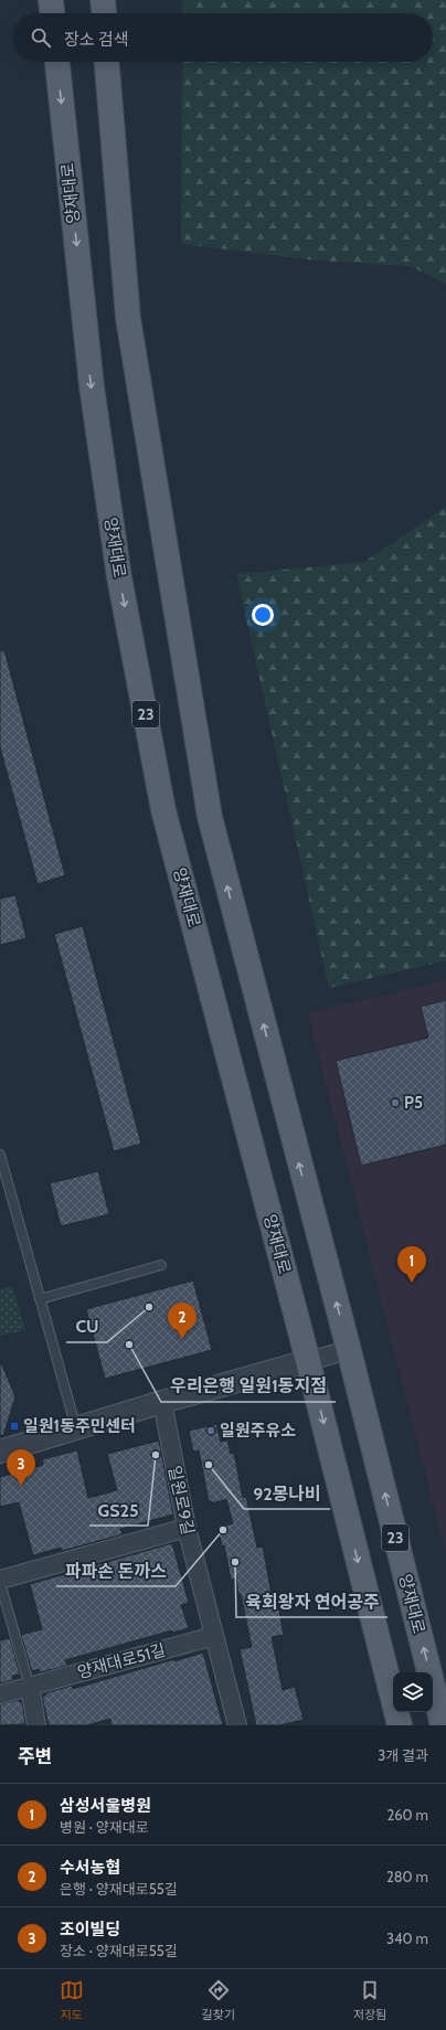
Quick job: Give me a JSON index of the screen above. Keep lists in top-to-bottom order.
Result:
{
  "streets": {
    "main road": ["양재대로", "23"],
    "street": ["일원로9길", "양재대로51길"]
  },
  "crossings": [
    ["일원로9길", "양재대로51길"]
  ],
  "places": {
    "other": [
      "P5",
      "CU",
      "우리은행 일원1동지점",
      "일원주유소",
      "GS25",
      "92몽나비",
      "파파손 돈까스",
      "육회왕자 연어공주"
    ],
    "transit": ["일원1동주민센터"]
  },
  "page": {
    "search": "장소 검색",
    "pins": ["1", "2", "3"],
    "heading": ["주변", "3개 결과"],
    "list": [
      {
        "mark": "1",
        "name": "삼성서울병원",
        "note": "병원 · 양재대로",
        "value": "260 m"
      },
      {
        "mark": "2",
        "name": "수서농협",
        "note": "은행 · 양재대로55길",
        "value": "280 m"
      },
      {
        "mark": "3",
        "name": "조이빌딩",
        "note": "장소 · 양재대로55길",
        "value": "340 m"
      }
    ],
    "nav": ["지도", "길찾기", "저장됨"]
  }
}
